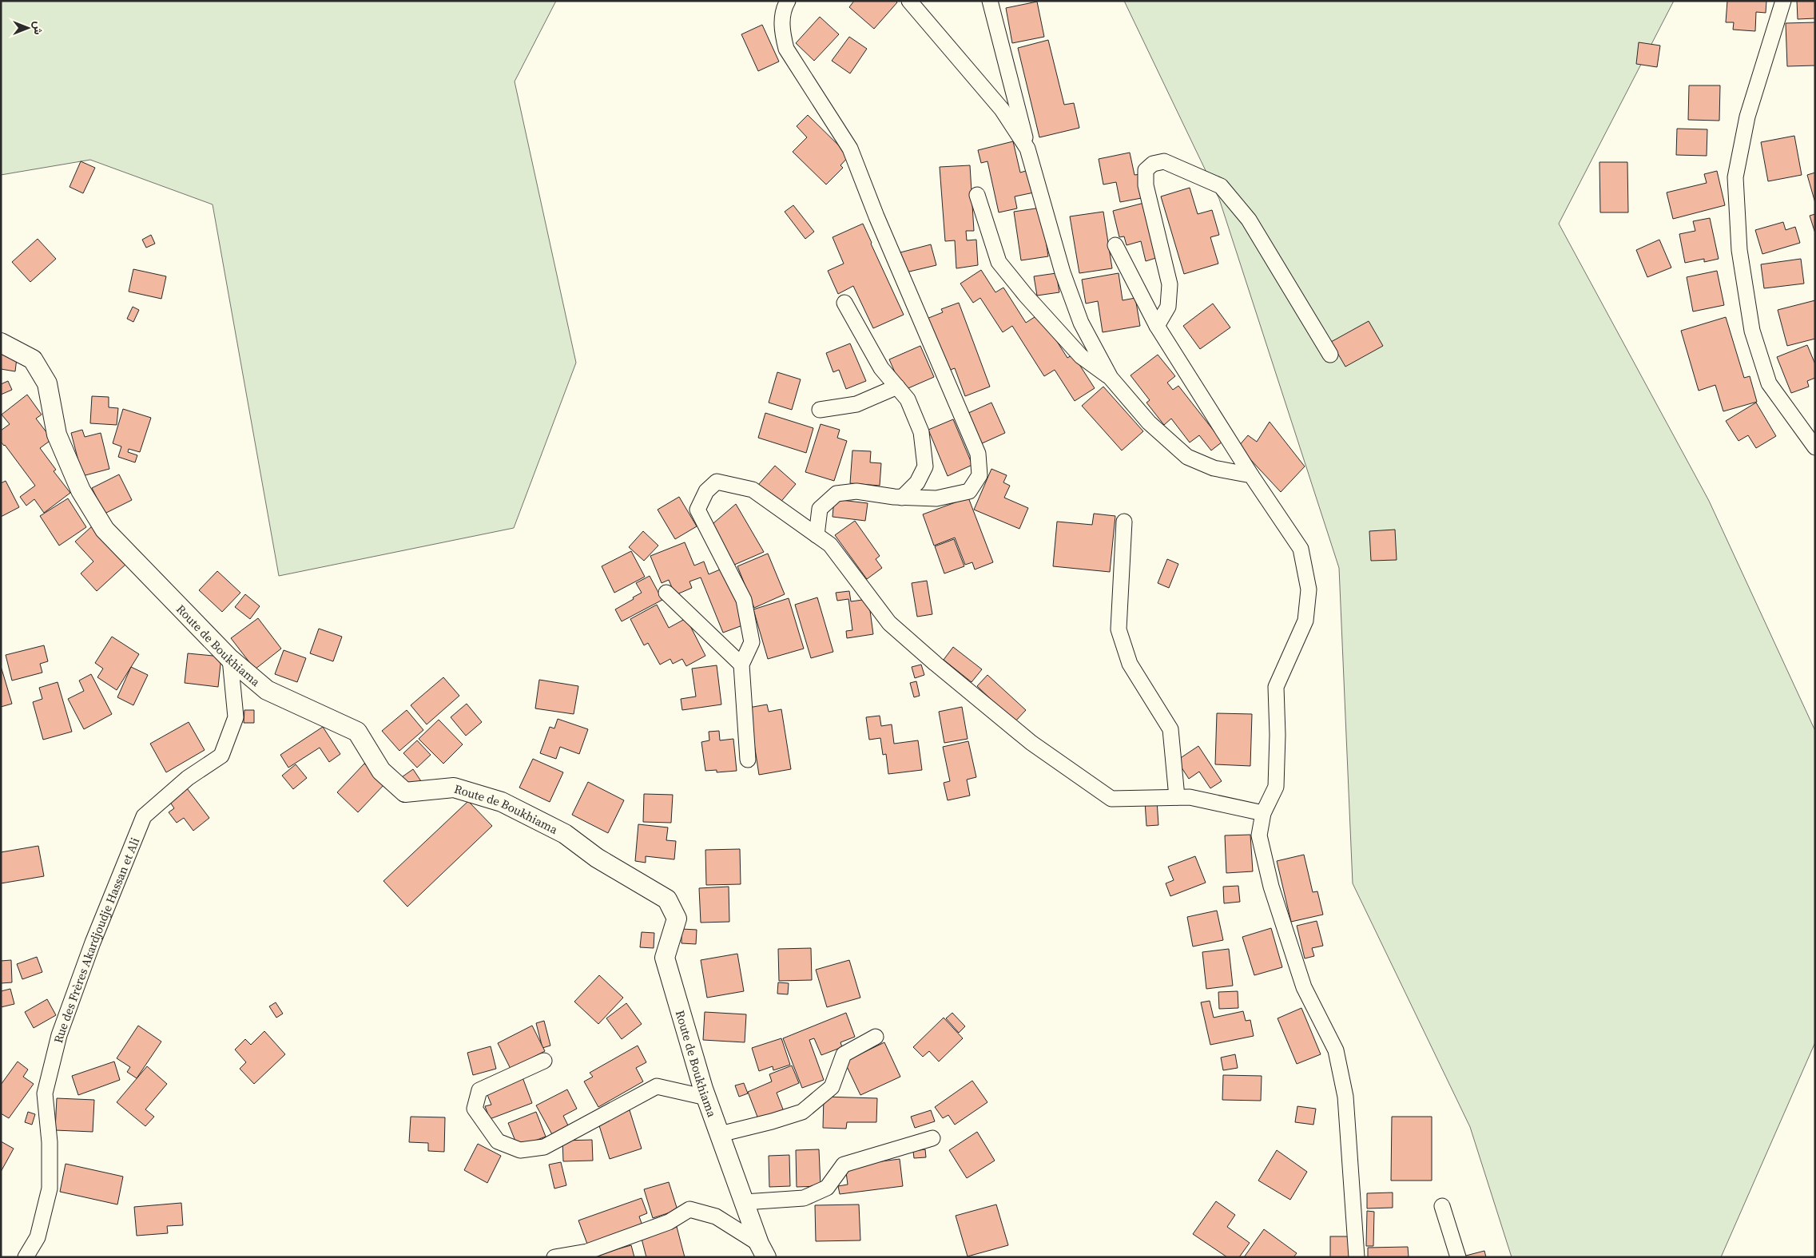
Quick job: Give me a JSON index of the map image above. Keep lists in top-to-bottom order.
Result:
{
  "streets": {
    "street": ["Route de Boukhiama", "Rue des Frères Akardjoudje Hassan et Ali"]
  },
  "crossings": [
    ["Route de Boukhiama", "Rue des Frères Akardjoudje Hassan et Ali"]
  ],
  "north": "right"
}
